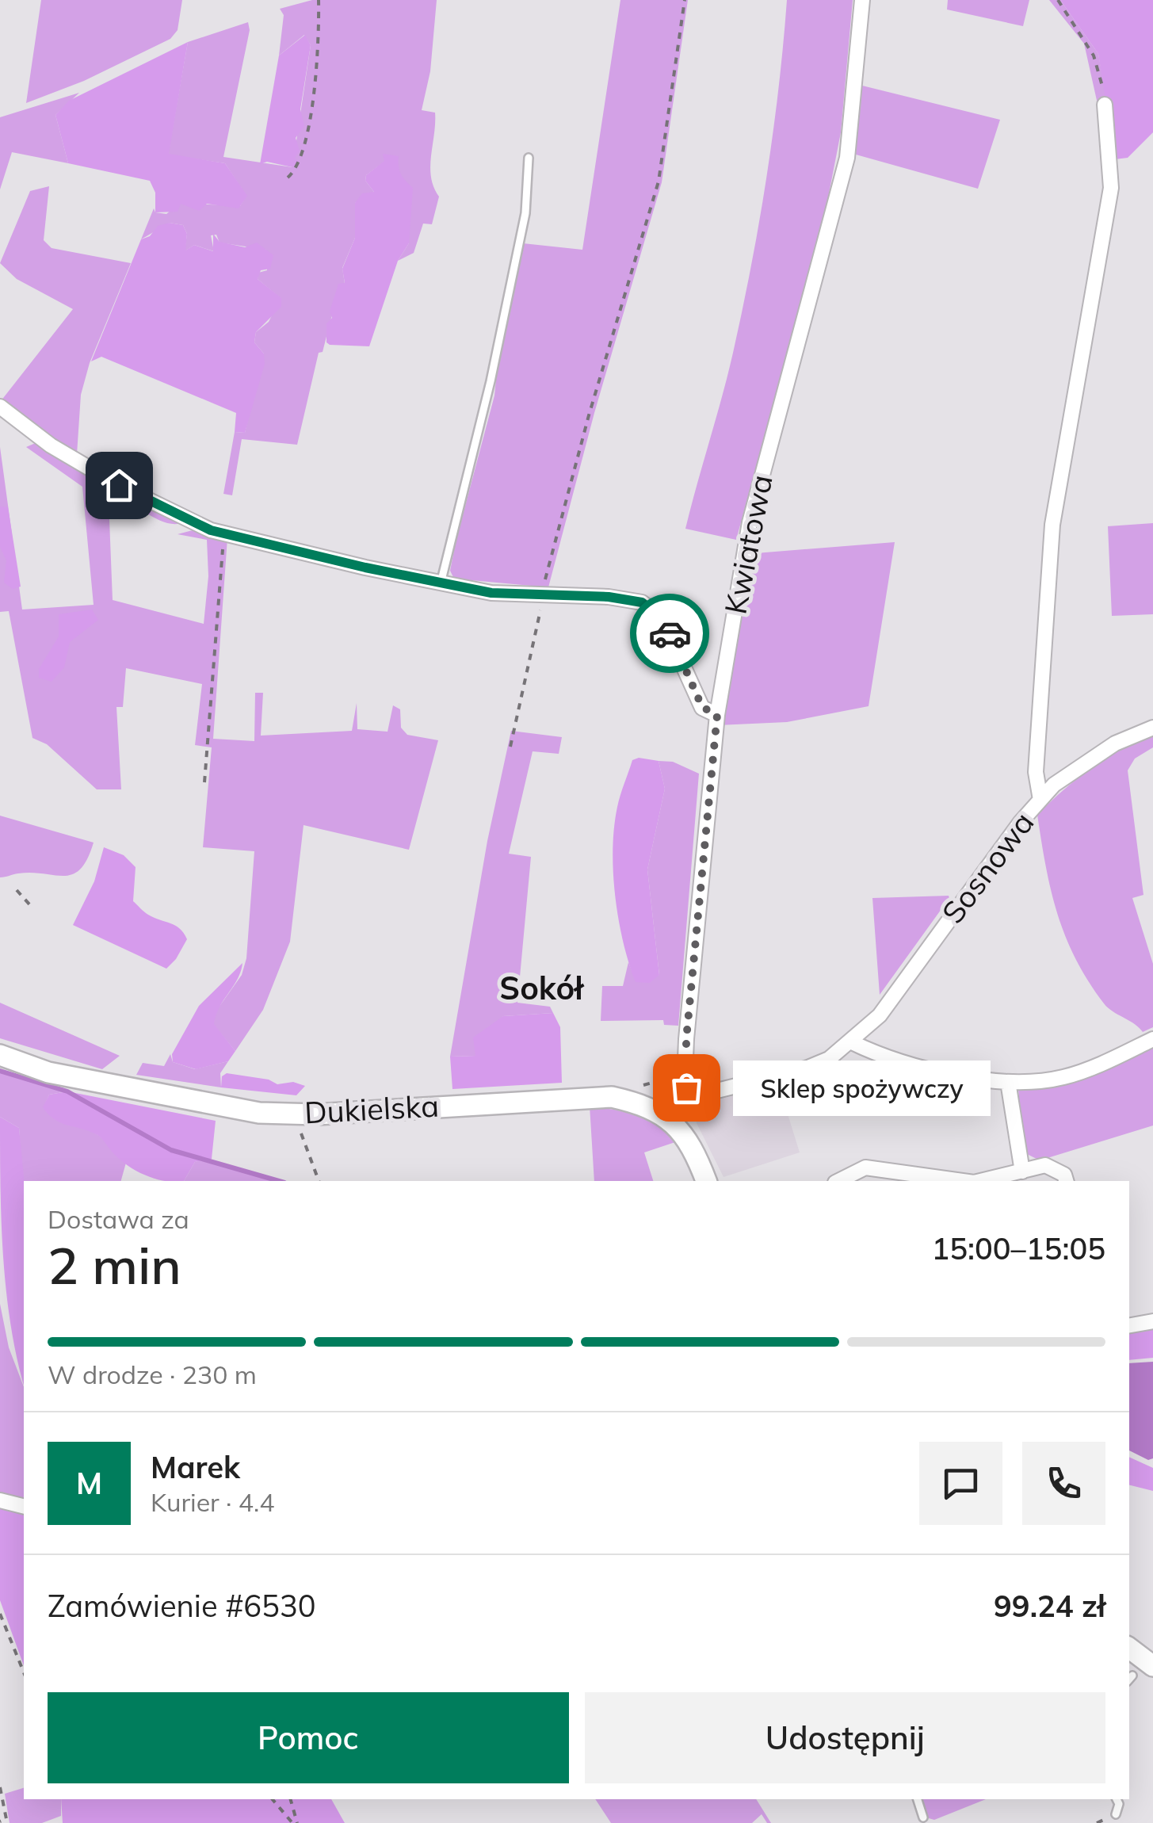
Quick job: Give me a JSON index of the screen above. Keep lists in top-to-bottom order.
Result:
{
  "streets": {
    "main road": ["Dukielska"],
    "street": ["Kwiatowa", "Sosnowa"]
  },
  "crossings": [
    ["Kwiatowa", "Sosnowa"]
  ],
  "districts": ["Sokół"],
  "places": ["Sklep spożywczy"],
  "page": {
    "bubble": "Sklep spożywczy",
    "heading": ["2 min", "Dostawa za", "15:00–15:05"],
    "panel": [
      "Marek",
      "Kurier · 4.4",
      "Zamówienie #6530",
      "99.24 zł"
    ],
    "bar": "W drodze · 230 m",
    "round": "M",
    "buttons": ["Pomoc", "Udostępnij"]
  }
}
